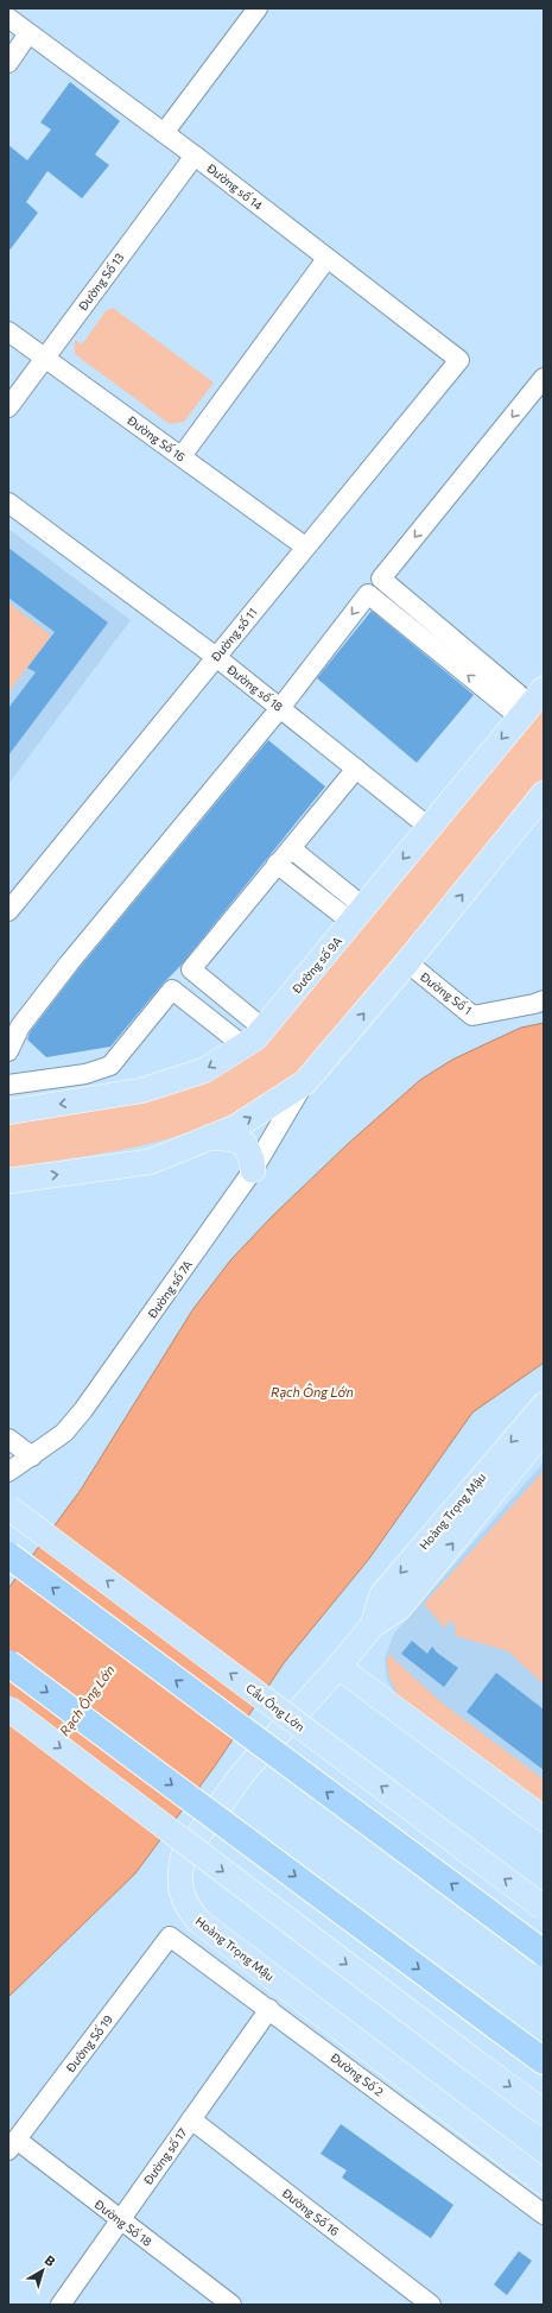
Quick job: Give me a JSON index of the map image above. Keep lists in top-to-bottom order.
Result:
{
  "streets": {
    "main road": ["Đường số 9A", "Hoàng Trọng Mậu", "Cầu Ông Lớn"],
    "street": [
      "Đường số 14",
      "Đường Số 13",
      "Đường Số 16",
      "Đường số 11",
      "Đường số 18",
      "Đường Số 1",
      "Đường số 7A",
      "Đường Số 19",
      "Đường Số 2",
      "Đường số 17",
      "Đường Số 18"
    ]
  },
  "crossings": [
    ["Đường số 14", "Đường Số 13"],
    ["Đường số 14", "Đường số 11"],
    ["Đường Số 13", "Đường Số 16"],
    ["Đường Số 16", "Đường số 11"],
    ["Đường Số 16", "Đường số 17"],
    ["Đường số 11", "Đường số 18"],
    ["Đường số 18", "Đường số 9A"],
    ["Đường Số 19", "Đường Số 2"],
    ["Đường Số 19", "Đường Số 18"],
    ["Đường Số 2", "Đường số 17"],
    ["Đường số 17", "Đường Số 18"]
  ],
  "water": ["Rạch Ông Lớn"],
  "north": "top right"
}
